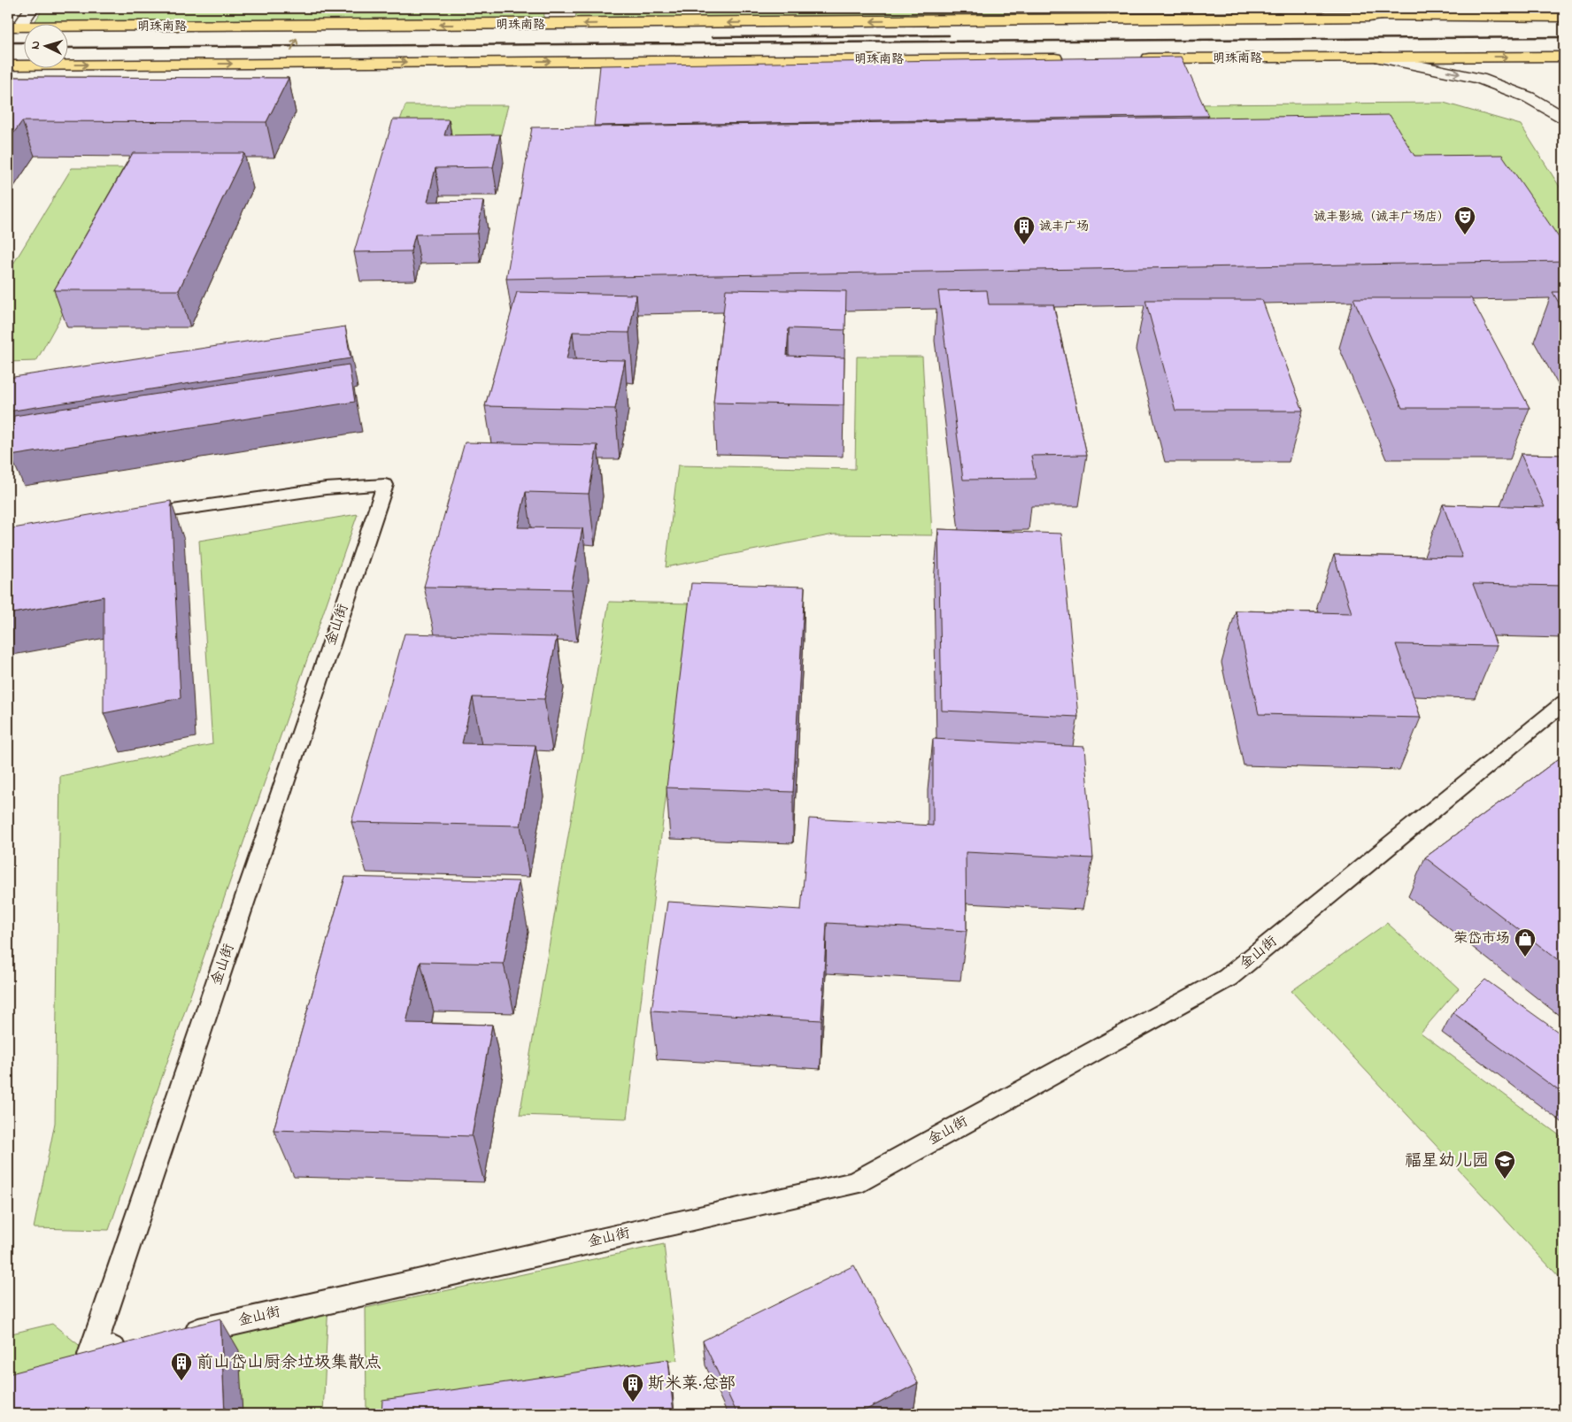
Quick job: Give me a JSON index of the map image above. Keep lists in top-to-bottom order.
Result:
{
  "streets": {
    "main road": ["明珠南路"],
    "lane": ["金山街"]
  },
  "places": {
    "theatre": ["诚丰影城（诚丰广场店）"],
    "building": ["诚丰广场", "前山岱山厨余垃圾集散点", "斯米莱·总部"],
    "shop": ["荣岱市场"],
    "school or university": ["福星幼儿园"]
  },
  "north": "left"
}
